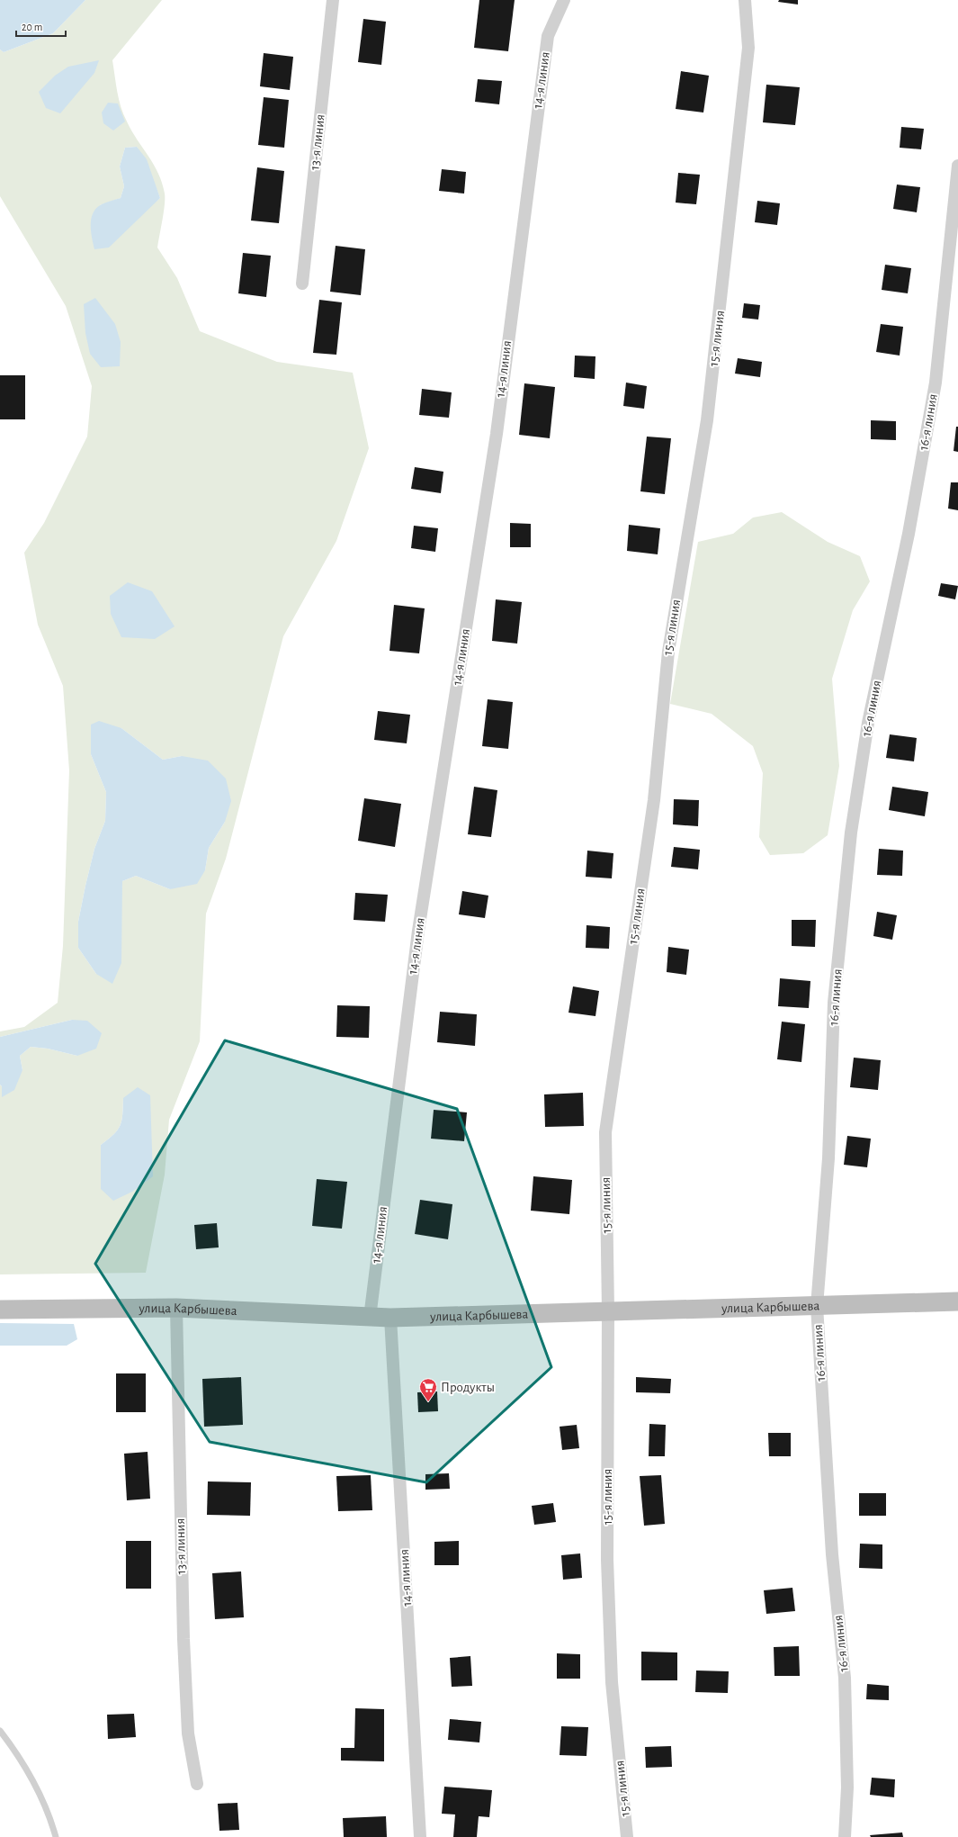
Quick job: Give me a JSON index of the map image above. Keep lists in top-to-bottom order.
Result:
{
  "streets": {
    "main road": ["улица Карбышева"],
    "street": [
      "14-я линия",
      "13-я линия",
      "15-я линия",
      "16-я линия"
    ]
  },
  "crossings": [
    ["14-я линия", "улица Карбышева"],
    ["13-я линия", "улица Карбышева"],
    ["15-я линия", "улица Карбышева"],
    ["16-я линия", "улица Карбышева"]
  ],
  "places": {
    "supermarket": ["Продукты"]
  },
  "scale_bar": "20 m"
}
